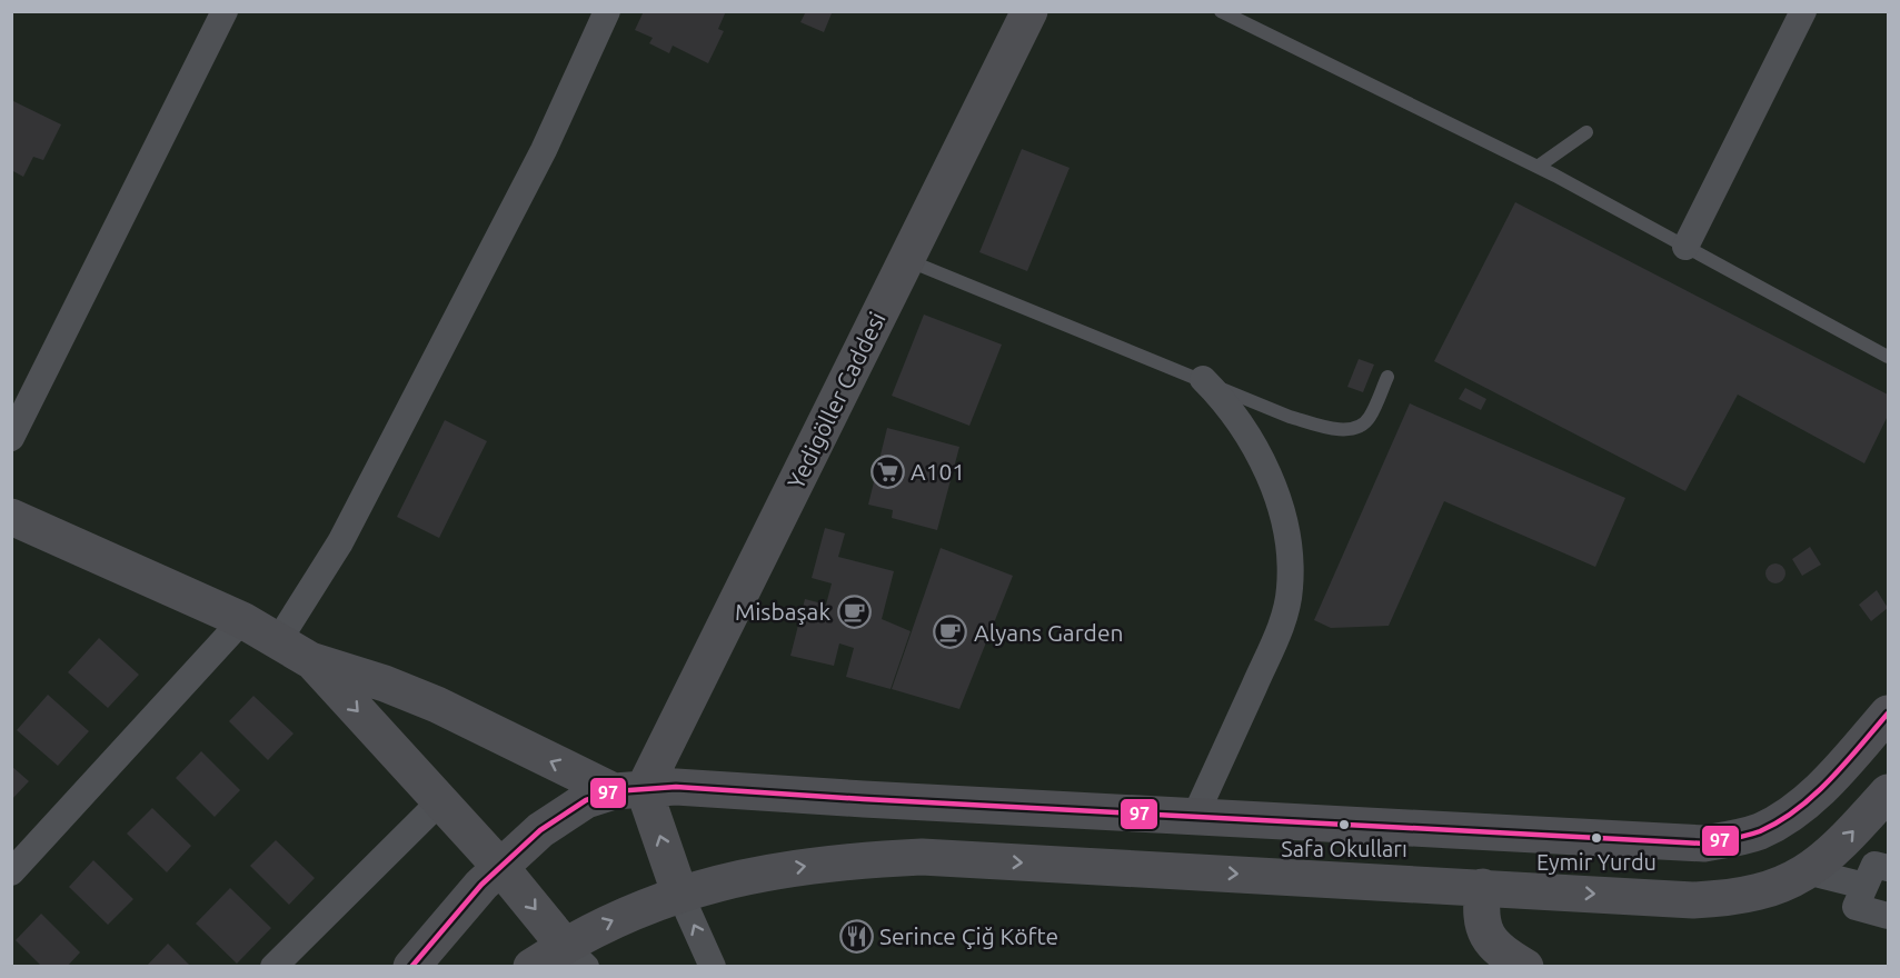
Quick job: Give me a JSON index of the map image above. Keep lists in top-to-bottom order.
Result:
{
  "streets": {
    "main road": ["Yedigöller Caddesi"]
  },
  "places": {
    "supermarket": ["A101"],
    "cafe": ["Misbaşak", "Alyans Garden"],
    "other": ["Safa Okulları", "Eymir Yurdu"],
    "restaurant": ["Serince Çiğ Köfte"]
  },
  "lines": ["transit line 97"]
}
